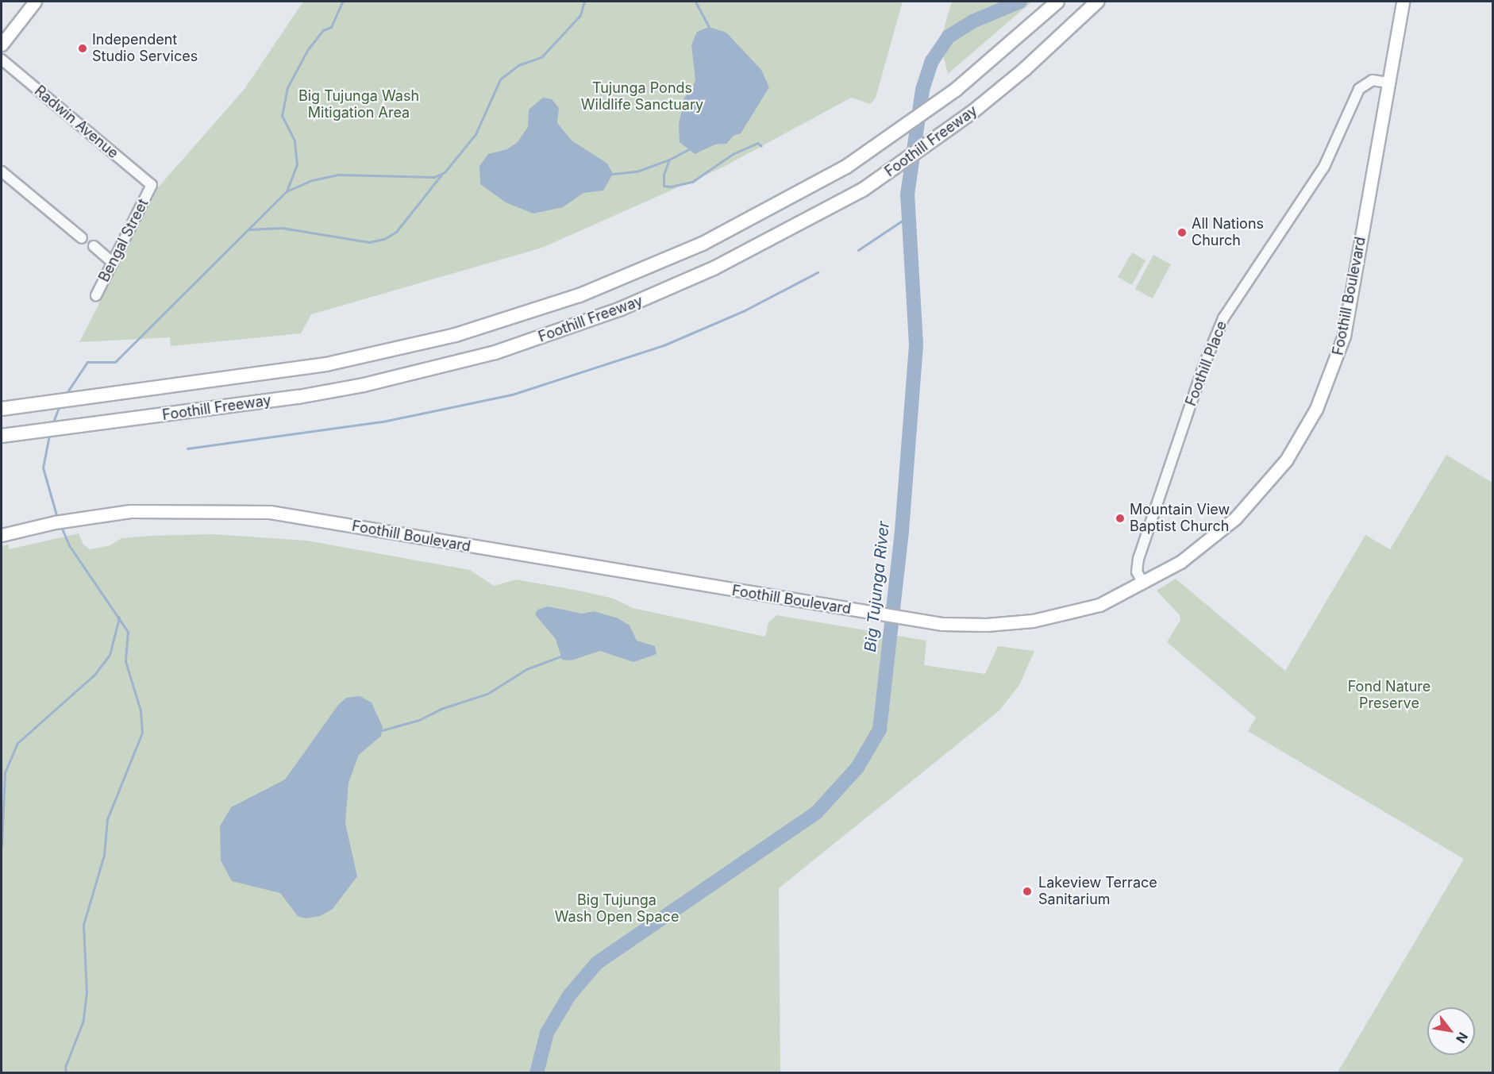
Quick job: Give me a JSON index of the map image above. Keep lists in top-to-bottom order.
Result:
{
  "streets": {
    "highway": ["Foothill Freeway"],
    "main road": ["Foothill Boulevard"],
    "street": ["Radwin Avenue", "Bengal Street", "Foothill Place"]
  },
  "crossings": [
    ["Radwin Avenue", "Bengal Street"],
    ["Foothill Boulevard", "Foothill Place"]
  ],
  "water": ["Big Tujunga River"],
  "parks": [
    "Tujunga Ponds Wildlife Sanctuary",
    "Big Tujunga Wash Mitigation Area",
    "Fond Nature Preserve",
    "Big Tujunga Wash Open Space"
  ],
  "places": [
    "Independent Studio Services",
    "All Nations Church",
    "Mountain View Baptist Church",
    "Lakeview Terrace Sanitarium"
  ],
  "north": "bottom right"
}
